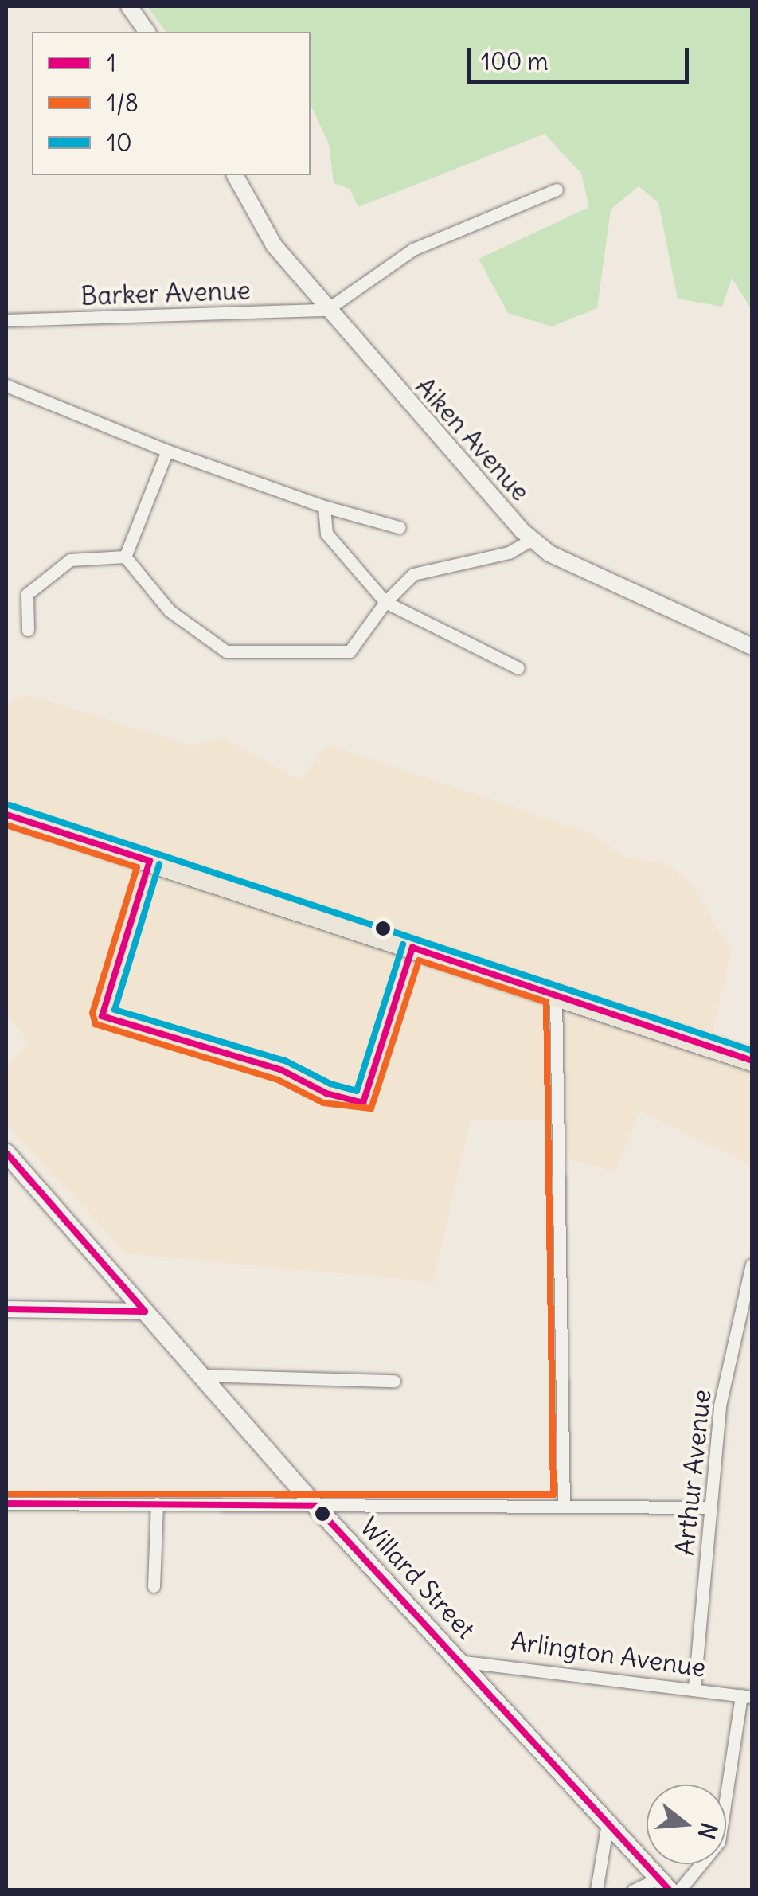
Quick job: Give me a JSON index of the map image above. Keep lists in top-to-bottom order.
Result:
{
  "streets": {
    "main road": ["Willard Street"],
    "street": [
      "Barker Avenue",
      "Aiken Avenue",
      "Arthur Avenue",
      "Arlington Avenue"
    ]
  },
  "crossings": [
    ["Barker Avenue", "Aiken Avenue"],
    ["Arthur Avenue", "Arlington Avenue"],
    ["Willard Street", "Arlington Avenue"]
  ],
  "lines": ["transit line 10", "transit line 1", "transit line 1/8"],
  "legend": ["1", "1/8", "10"],
  "scale_bar": "100 m",
  "north": "right"
}
